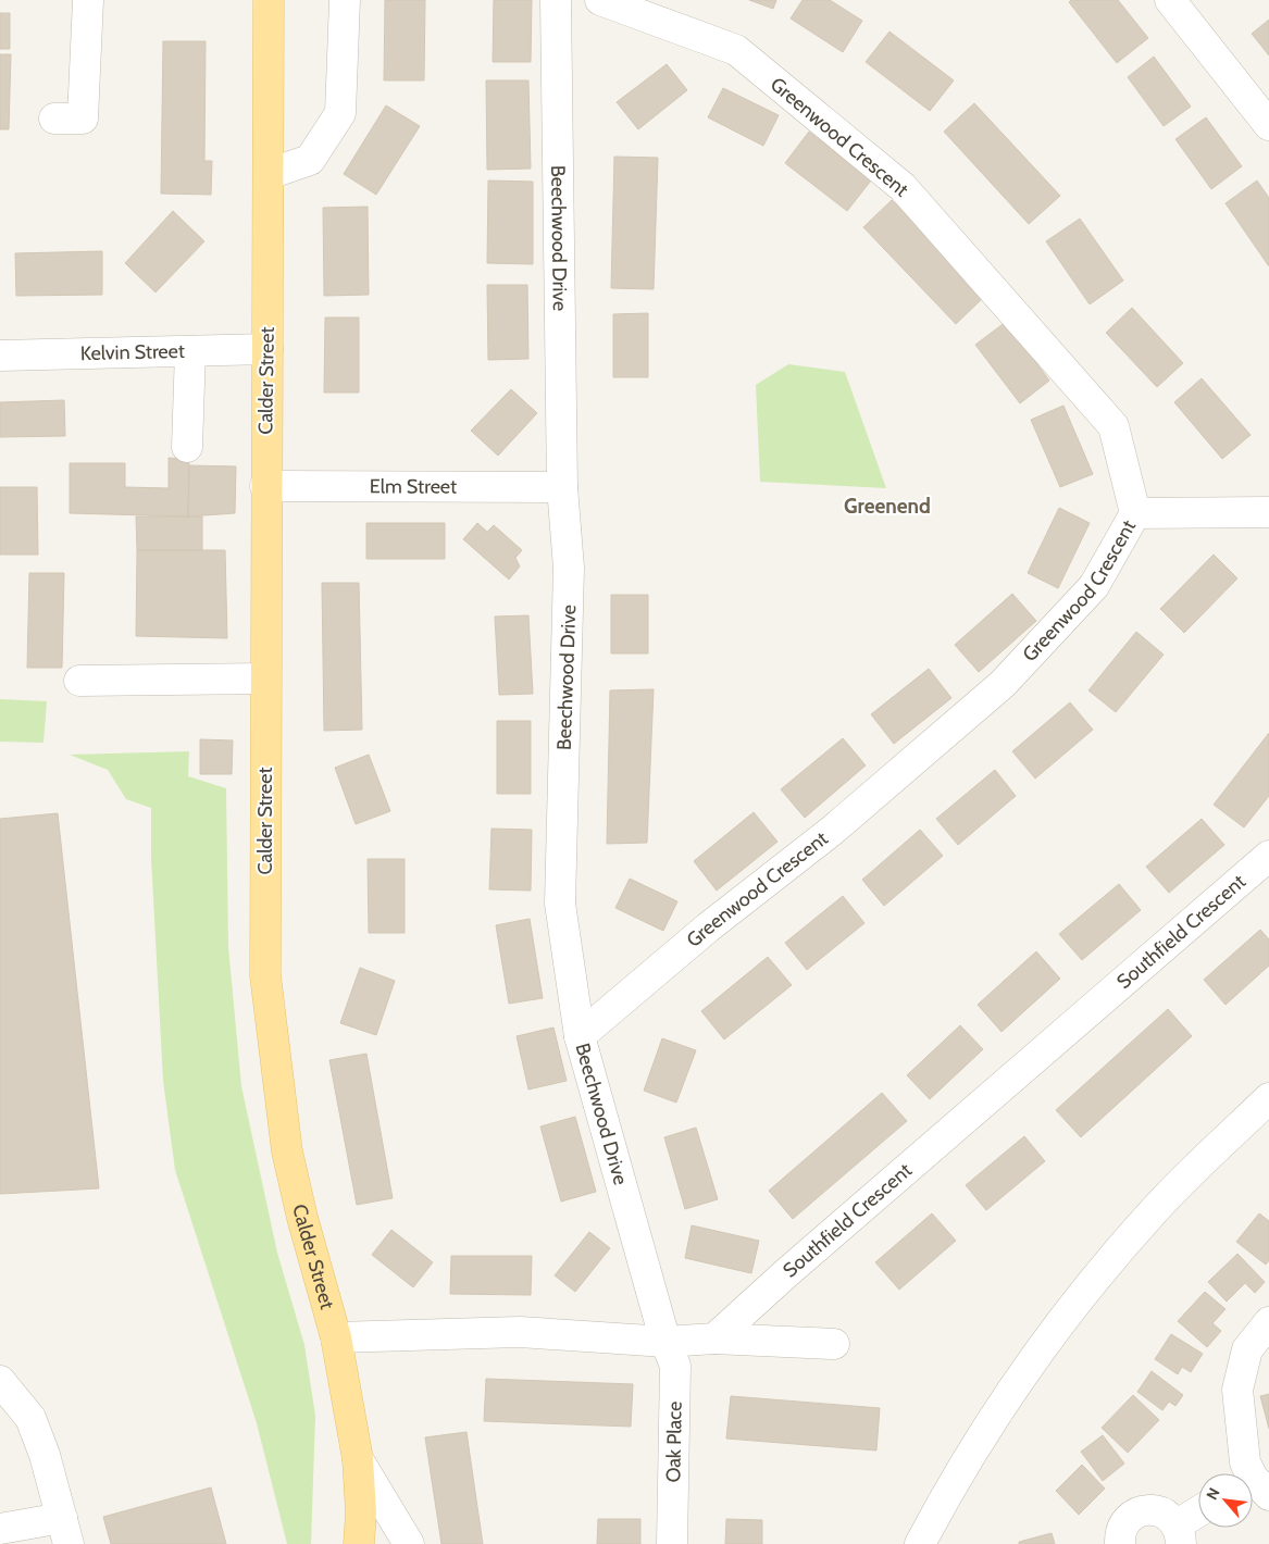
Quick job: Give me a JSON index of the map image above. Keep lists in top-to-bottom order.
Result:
{
  "streets": {
    "main road": ["Calder Street"],
    "street": [
      "Greenwood Crescent",
      "Beechwood Drive",
      "Kelvin Street",
      "Elm Street",
      "Southfield Crescent",
      "Oak Place"
    ]
  },
  "crossings": [
    ["Greenwood Crescent", "Beechwood Drive"],
    ["Beechwood Drive", "Elm Street"],
    ["Beechwood Drive", "Oak Place"],
    ["Kelvin Street", "Calder Street"],
    ["Calder Street", "Elm Street"]
  ],
  "districts": ["Greenend"],
  "north": "top left"
}
